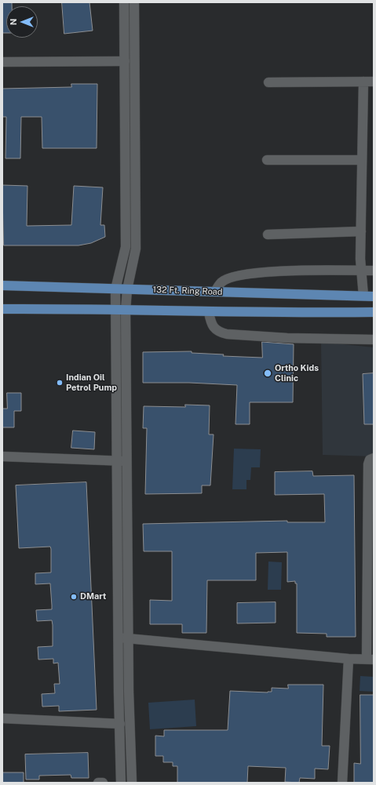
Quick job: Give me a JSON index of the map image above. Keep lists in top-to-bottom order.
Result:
{
  "streets": {
    "main road": ["132 Ft. Ring Road"]
  },
  "places": ["Ortho Kids Clinic", "Indian Oil Petrol Pump", "DMart"],
  "north": "left"
}
